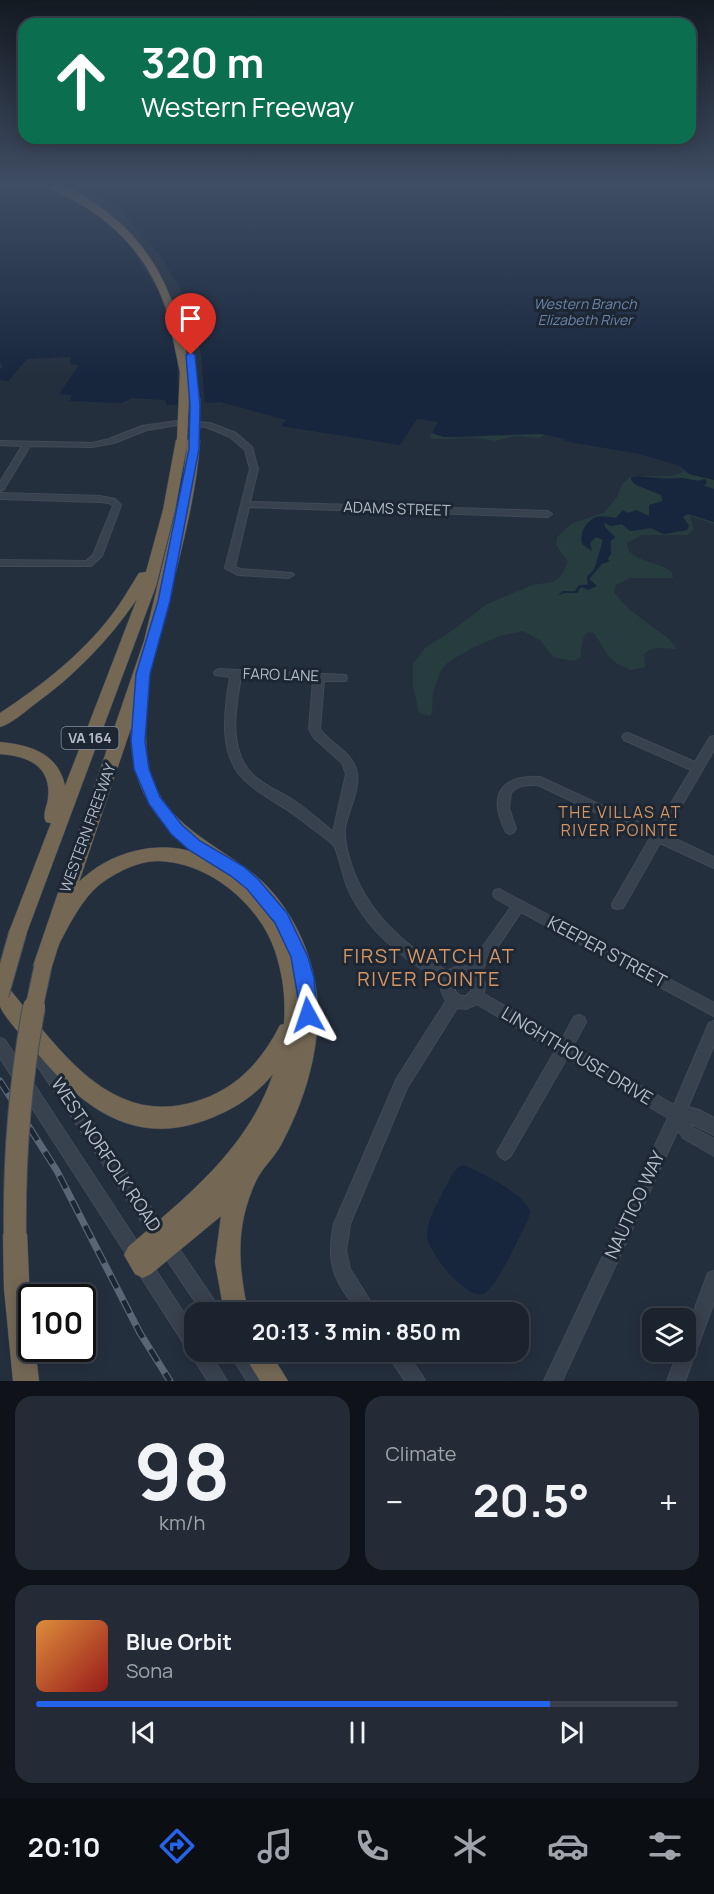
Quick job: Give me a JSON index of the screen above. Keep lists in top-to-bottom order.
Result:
{
  "streets": {
    "highway": ["VA 164", "WESTERN FREEWAY"],
    "street": [
      "ADAMS STREET",
      "FARO LANE",
      "KEEPER STREET",
      "LINGHTHOUSE DRIVE",
      "WEST NORFOLK ROAD",
      "NAUTICO WAY"
    ]
  },
  "crossings": [
    ["WESTERN FREEWAY", "WEST NORFOLK ROAD"],
    ["LINGHTHOUSE DRIVE", "NAUTICO WAY"]
  ],
  "districts": ["THE VILLAS AT RIVER POINTE", "FIRST WATCH AT RIVER POINTE"],
  "water": ["Western Branch Elizabeth River"],
  "page": {
    "turn": ["320 m", "Western Freeway"],
    "limit": "100",
    "trip": "20:13 · 3 min · 850 m",
    "tile": [
      ["98", "km/h"],
      "Climate"
    ],
    "heat": ["−", "20.5°", "+"],
    "song": ["Blue Orbit", "Sona"],
    "tabs": "20:10"
  }
}
